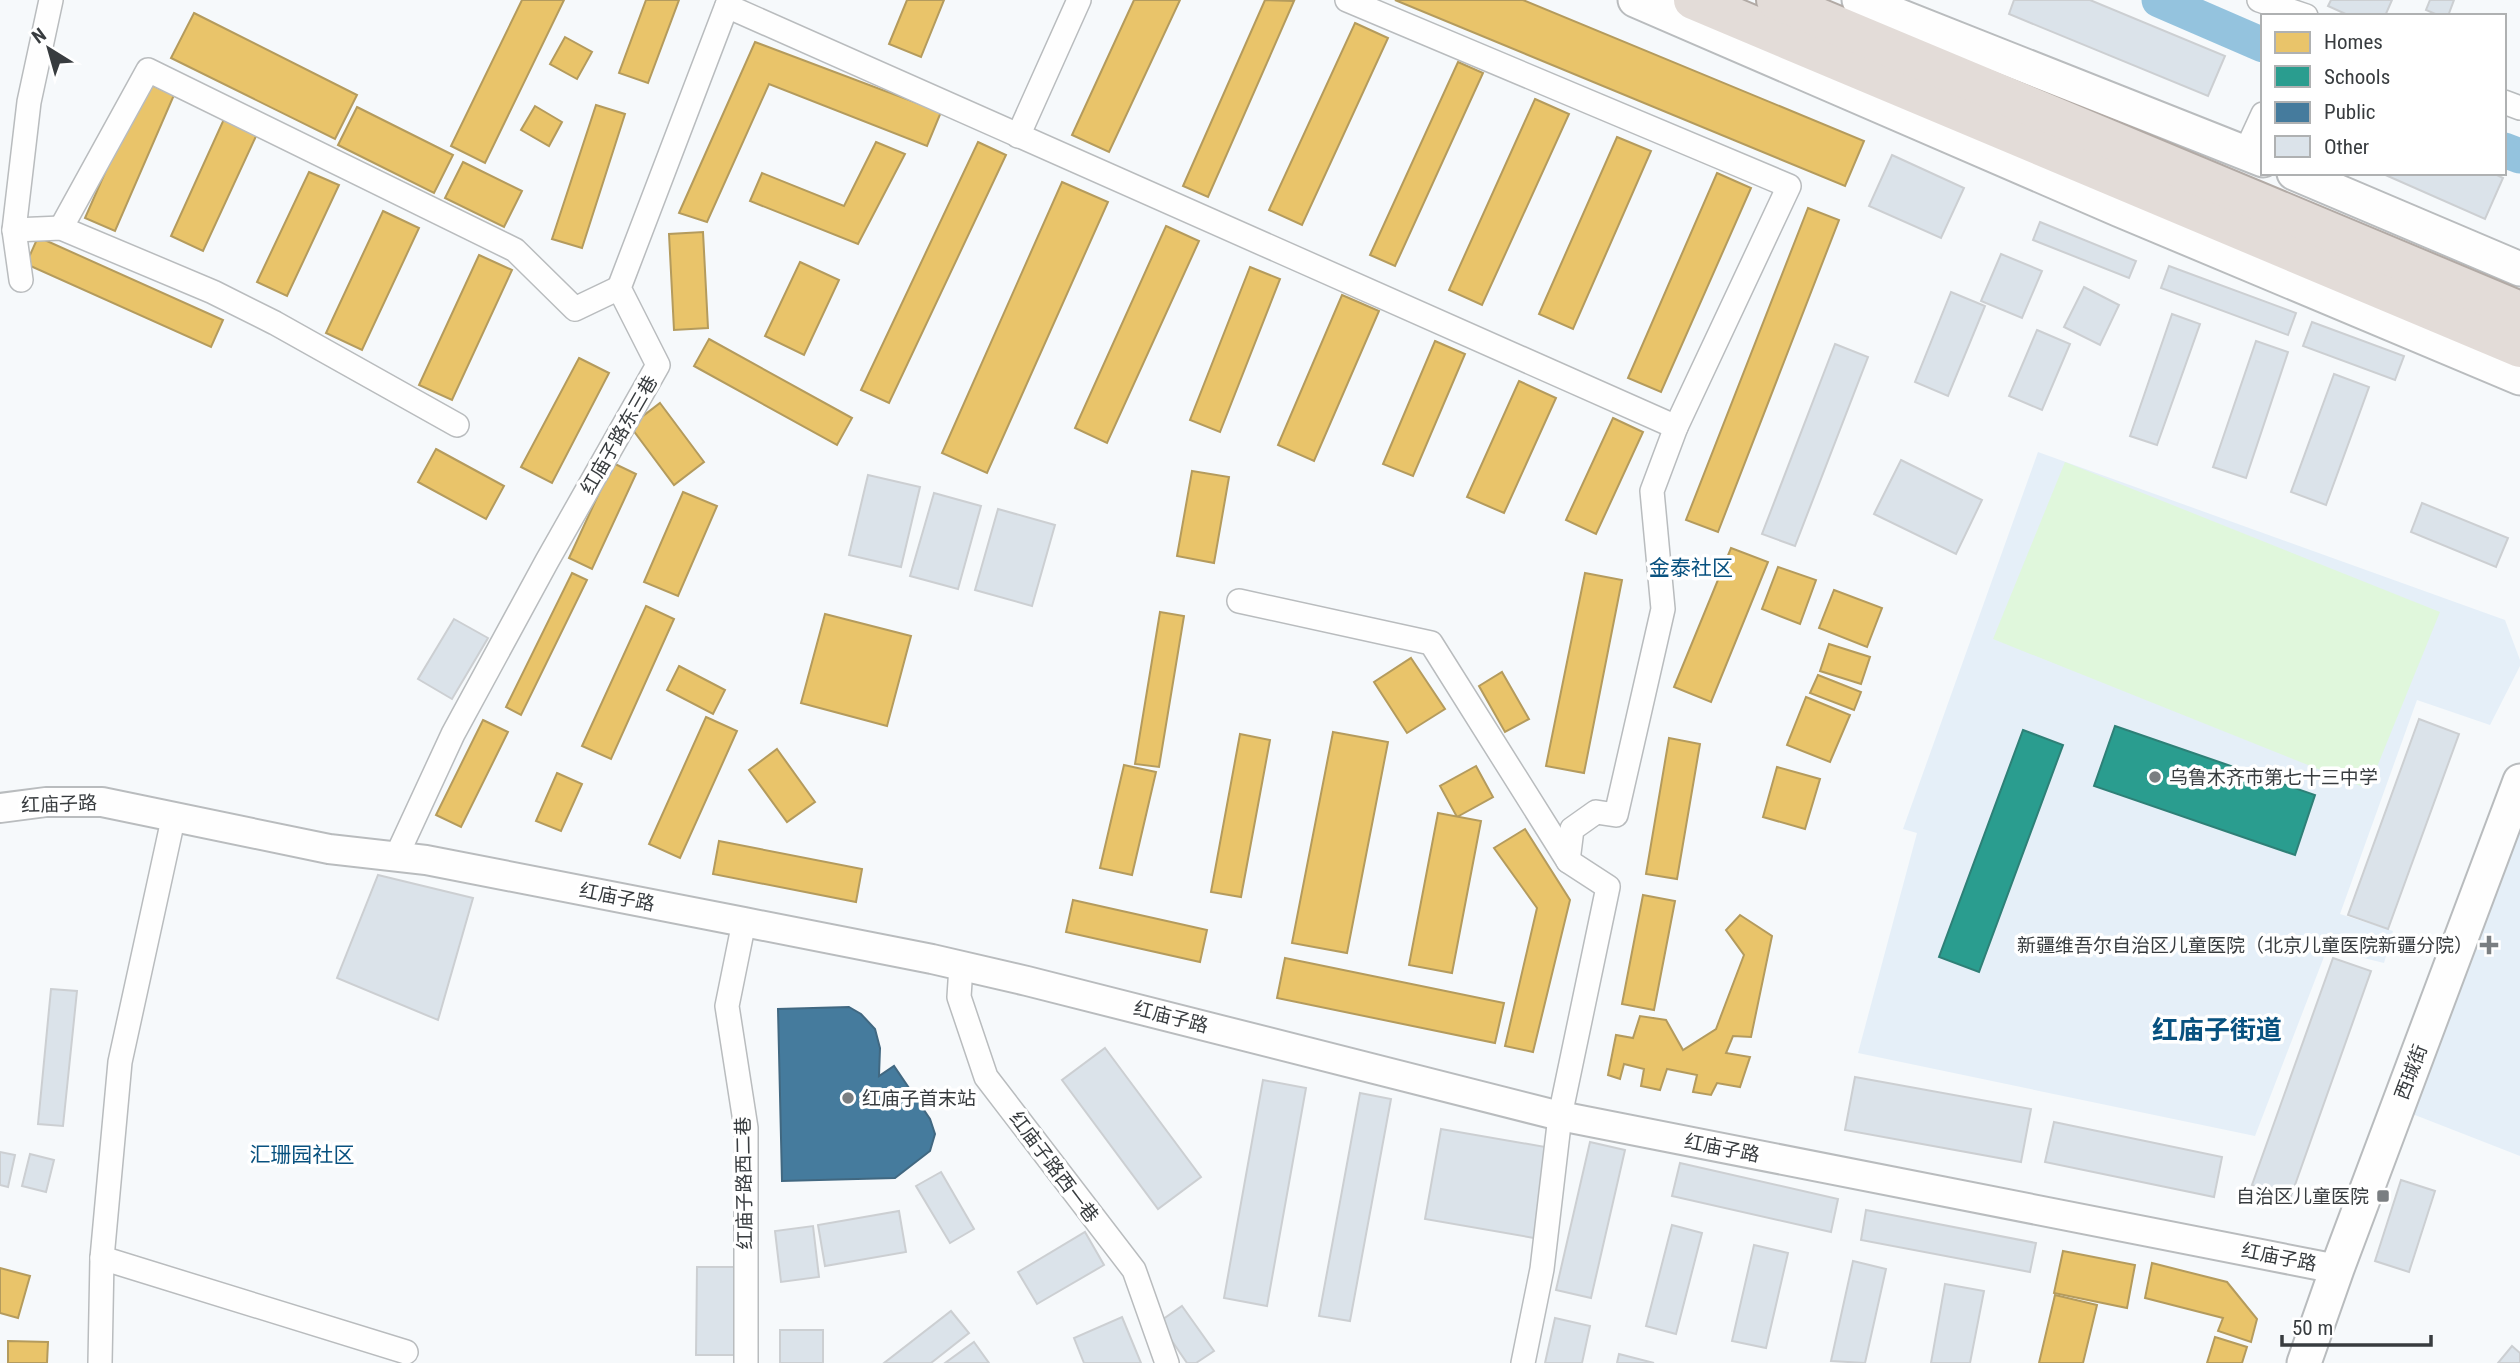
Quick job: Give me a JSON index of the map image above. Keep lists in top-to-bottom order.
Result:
{
  "streets": {
    "main road": ["西珹街"],
    "street": [
      "红庙子路东三巷",
      "红庙子路",
      "红庙子路西一巷",
      "红庙子路西二巷"
    ]
  },
  "crossings": [
    ["红庙子路东三巷", "红庙子路"],
    ["红庙子路", "西珹街"],
    ["红庙子路", "红庙子路西一巷"],
    ["红庙子路", "红庙子路西二巷"]
  ],
  "districts": ["金泰社区", "红庙子街道", "汇珊园社区"],
  "places": {
    "other": ["乌鲁木齐市第七十三中学", "红庙子首末站"],
    "health": ["新疆维吾尔自治区儿童医院（北京儿童医院新疆分院）"],
    "transit": ["自治区儿童医院"]
  },
  "legend": [
    "Homes",
    "Schools",
    "Public",
    "Other"
  ],
  "scale_bar": "50 m",
  "north": "top left"
}
